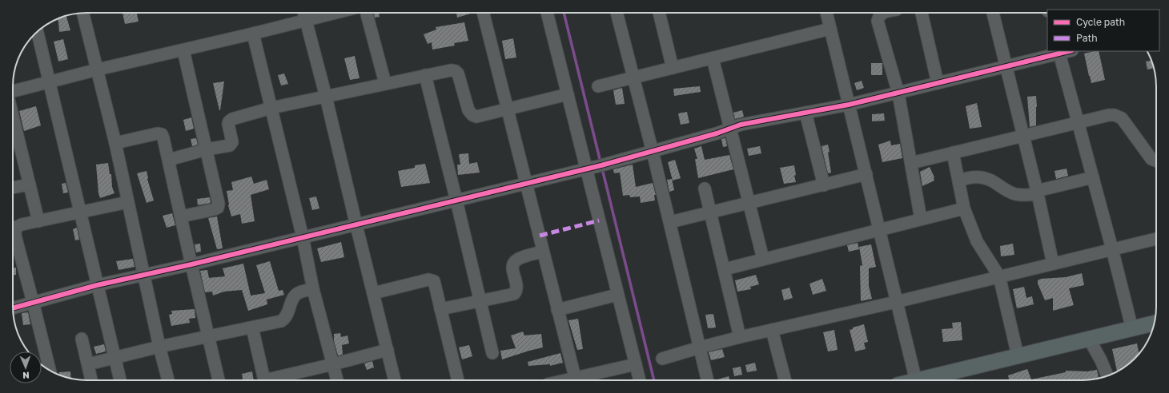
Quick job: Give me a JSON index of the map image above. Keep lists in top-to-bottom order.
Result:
{
  "legend": ["Cycle path", "Path"],
  "north": "bottom"
}
